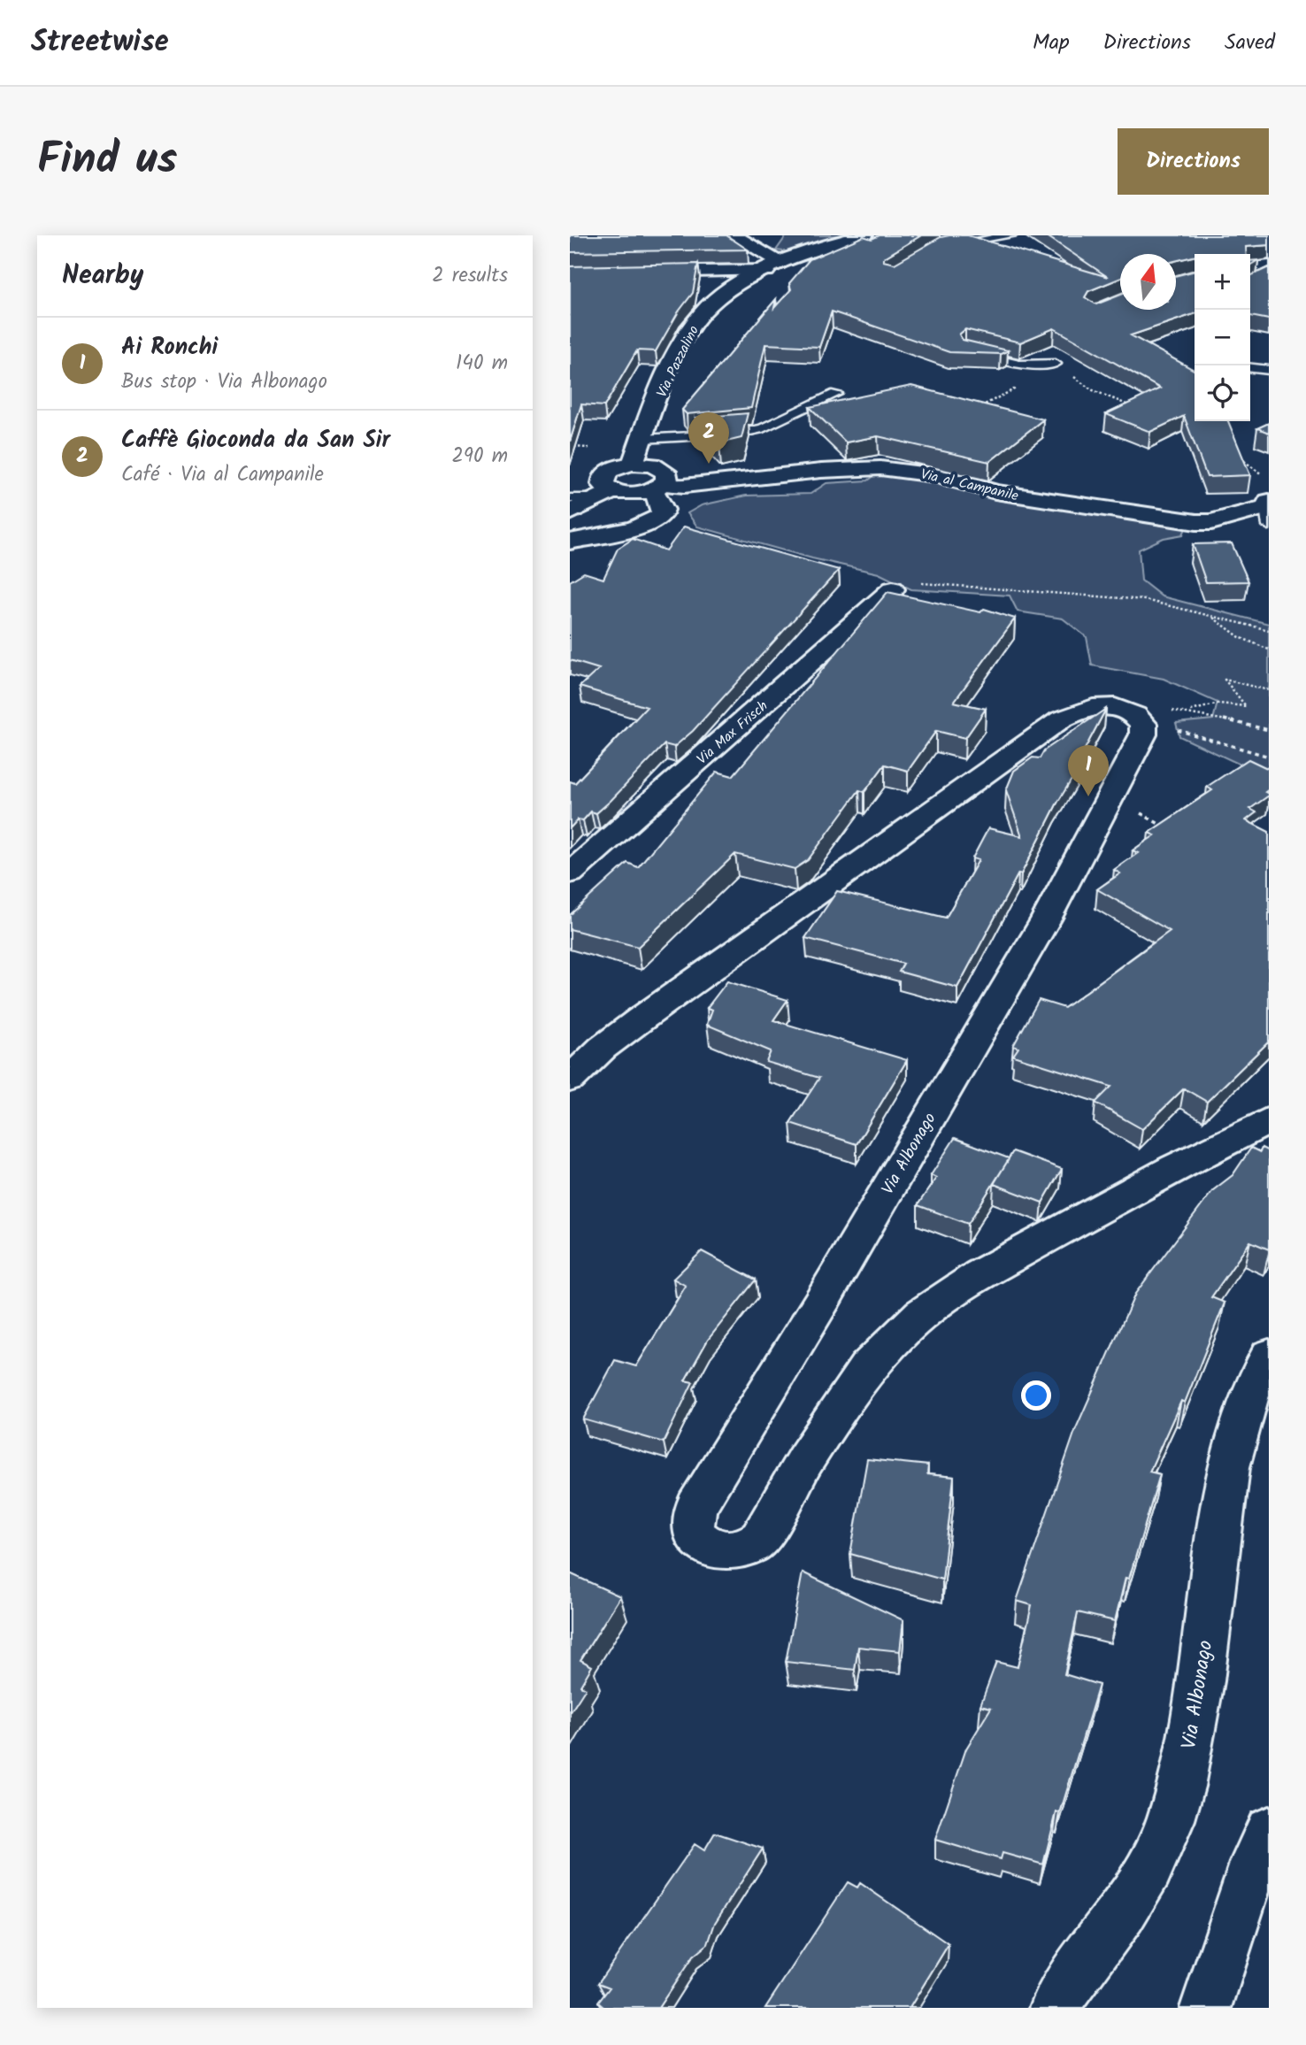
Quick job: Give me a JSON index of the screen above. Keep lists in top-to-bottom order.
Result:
{
  "streets": {
    "street": [
      "Via Pazzalino",
      "Via al Campanile",
      "Via Max Frisch",
      "Via Albonago"
    ]
  },
  "north": "top",
  "page": {
    "header": "Streetwise",
    "nav": ["Map", "Directions", "Saved"],
    "title": "Find us",
    "buttons": "Directions",
    "heading": ["Nearby", "2 results"],
    "map_buttons": ["+", "−"],
    "list": [
      {
        "mark": "1",
        "name": "Ai Ronchi",
        "note": "Bus stop · Via Albonago",
        "value": "140 m"
      },
      {
        "mark": "2",
        "name": "Caffè Gioconda da San Sir",
        "note": "Café · Via al Campanile",
        "value": "290 m"
      }
    ],
    "pins": ["2", "1"]
  }
}
